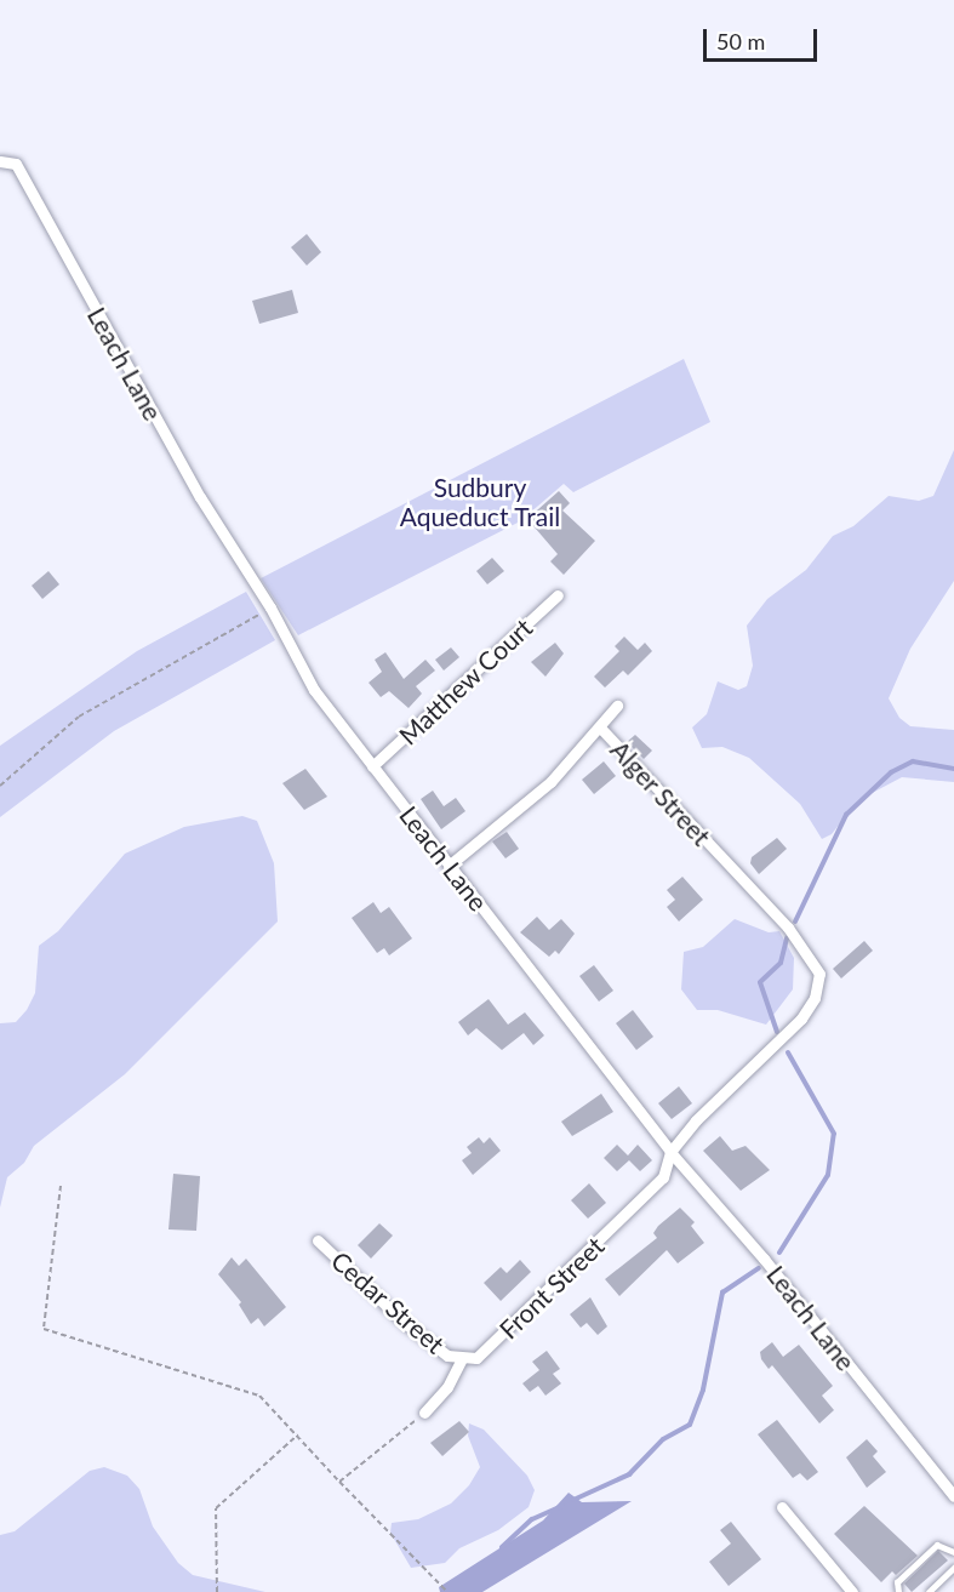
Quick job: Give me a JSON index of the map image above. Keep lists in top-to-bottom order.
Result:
{
  "streets": {
    "street": [
      "Leach Lane",
      "Matthew Court",
      "Alger Street",
      "Front Street",
      "Cedar Street"
    ]
  },
  "crossings": [
    ["Leach Lane", "Matthew Court"],
    ["Leach Lane", "Alger Street"],
    ["Leach Lane", "Front Street"],
    ["Alger Street", "Front Street"],
    ["Front Street", "Cedar Street"]
  ],
  "parks": ["Sudbury Aqueduct Trail"],
  "scale_bar": "50 m"
}
